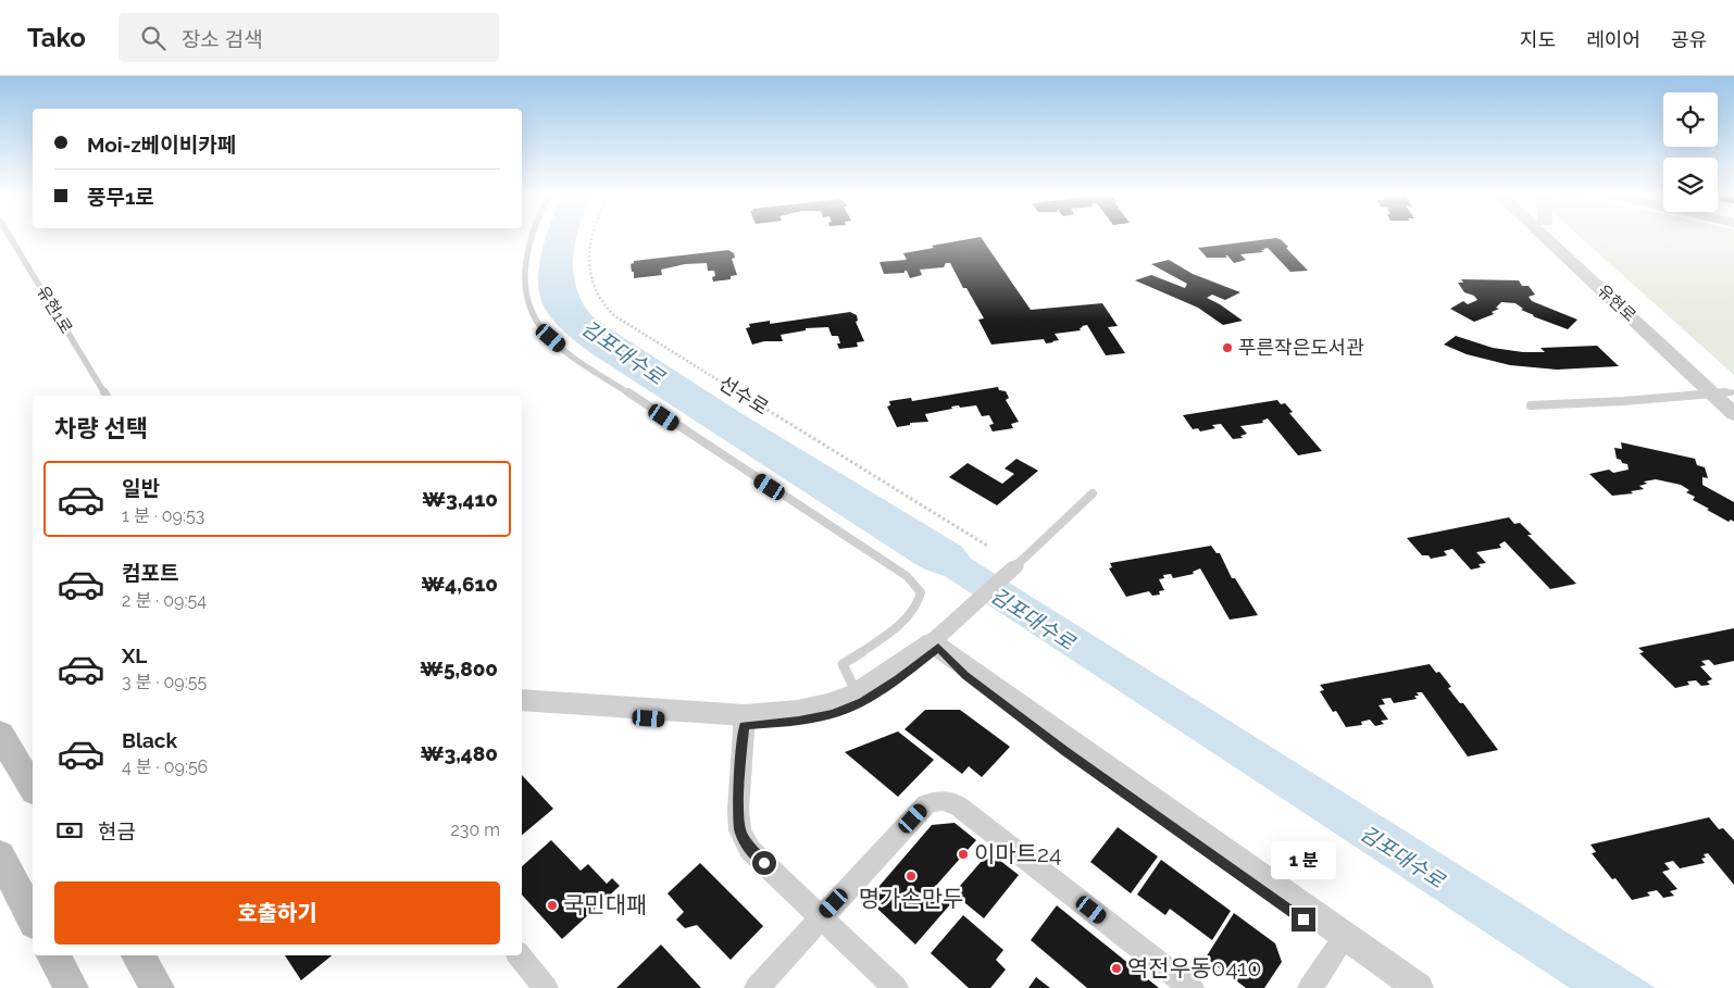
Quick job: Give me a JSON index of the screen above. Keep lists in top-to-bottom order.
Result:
{
  "streets": {
    "street": ["유현로"],
    "lane": ["유현1로"],
    "path": ["선수로"]
  },
  "water": ["김포대수로"],
  "places": [
    "푸른작은도서관",
    "이마트24",
    "명가손만두",
    "국민대패",
    "역전우동0410"
  ],
  "page": {
    "header": "Tako",
    "search": "장소 검색",
    "nav": ["지도", "레이어", "공유"],
    "banner": ["Moi-z베이비카페", "풍무1로"],
    "heading": "차량 선택",
    "list": [
      {
        "name": "일반",
        "note": "1 분 · 09:53",
        "value": "₩3,410"
      },
      {
        "name": "컴포트",
        "note": "2 분 · 09:54",
        "value": "₩4,610"
      },
      {
        "name": "XL",
        "note": "3 분 · 09:55",
        "value": "₩5,800"
      },
      {
        "name": "Black",
        "note": "4 분 · 09:56",
        "value": "₩3,480"
      }
    ],
    "pay": ["현금", "230 m"],
    "bubble": "1 분",
    "buttons": "호출하기"
  }
}
